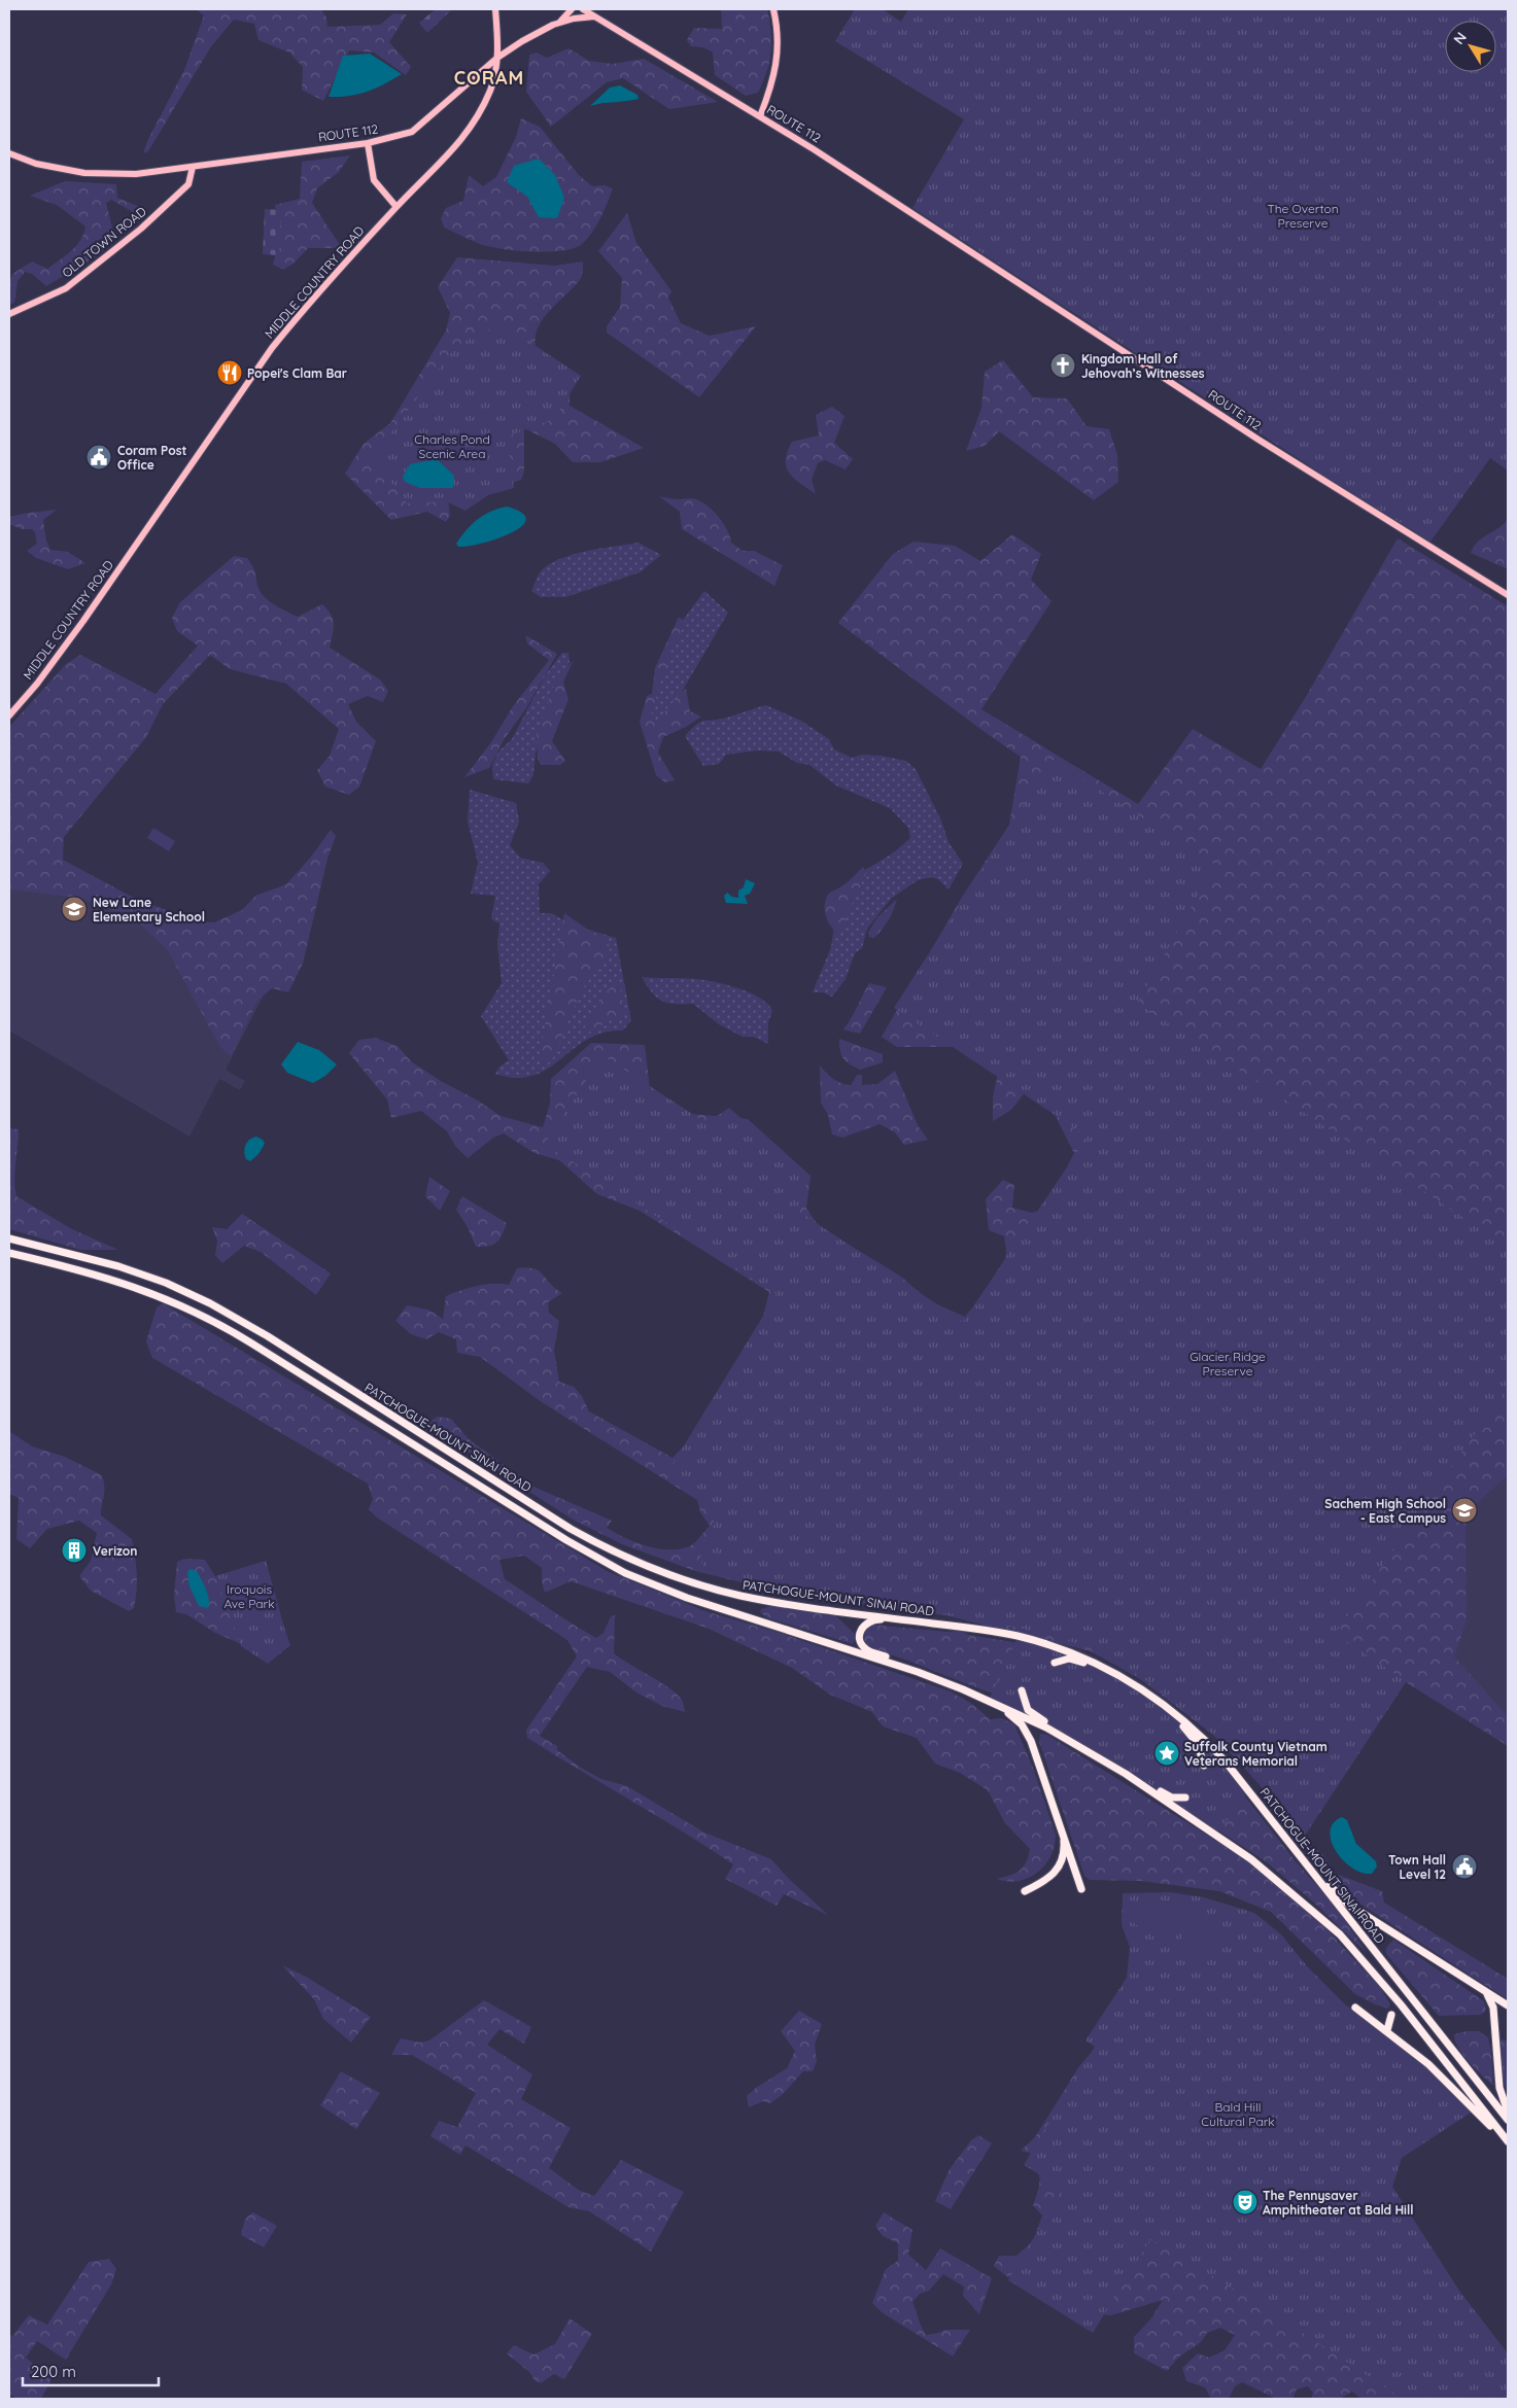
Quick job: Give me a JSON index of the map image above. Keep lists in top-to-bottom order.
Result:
{
  "streets": {
    "highway": ["PATCHOGUE-MOUNT SINAI ROAD"],
    "main road": ["ROUTE 112", "OLD TOWN ROAD", "MIDDLE COUNTRY ROAD"]
  },
  "crossings": [
    ["ROUTE 112", "OLD TOWN ROAD"],
    ["ROUTE 112", "MIDDLE COUNTRY ROAD"]
  ],
  "districts": ["CORAM"],
  "parks": [
    "The Overton Preserve",
    "Charles Pond Scenic Area",
    "Glacier Ridge Preserve",
    "Iroquois Ave Park",
    "Bald Hill Cultural Park"
  ],
  "places": {
    "church": ["Kingdom Hall of Jehovah’s Witnesses"],
    "restaurant": ["Popei's Clam Bar"],
    "public building": ["Coram Post Office", "Town Hall Level 12"],
    "school or university": ["New Lane Elementary School", "Sachem High School - East Campus"],
    "building": ["Verizon"],
    "place": ["Suffolk County Vietnam Veterans Memorial"],
    "theatre": ["The Pennysaver Amphitheater at Bald Hill"]
  },
  "scale_bar": "200 m",
  "north": "top left"
}
